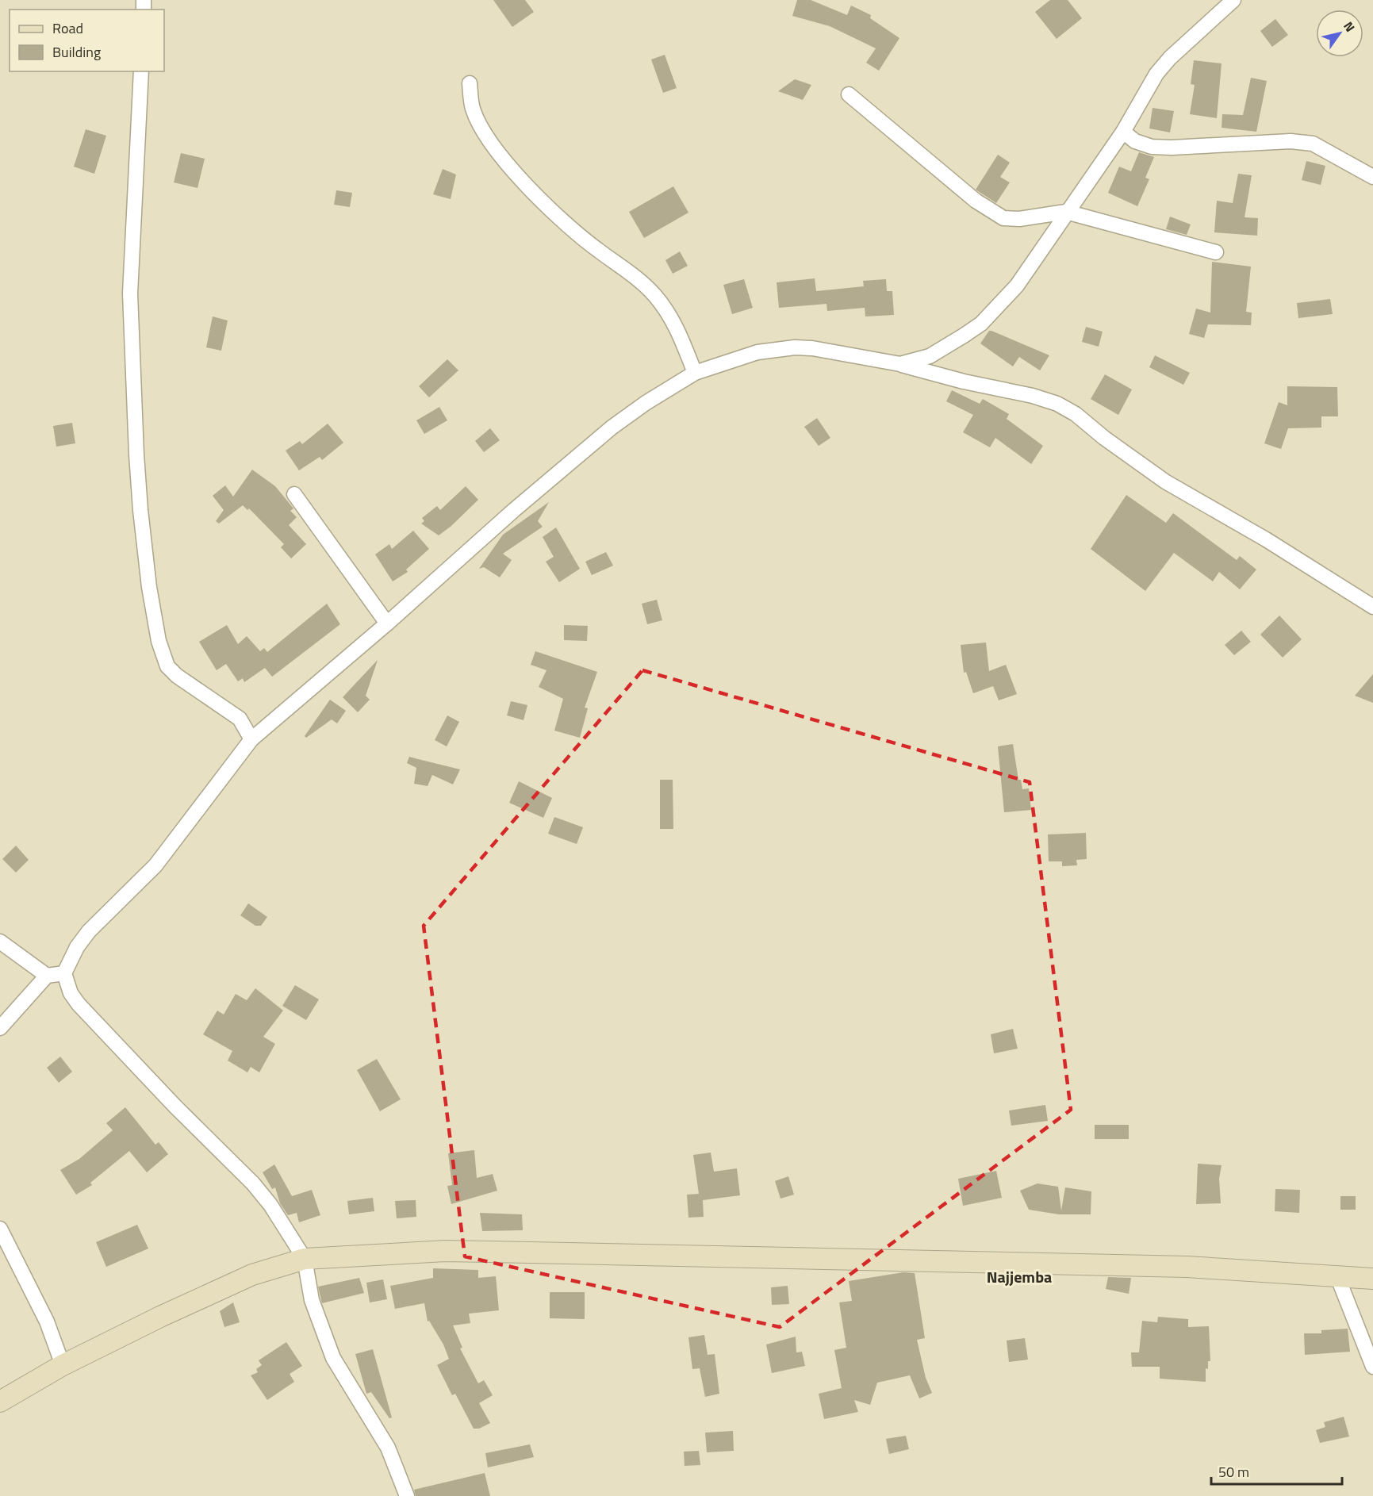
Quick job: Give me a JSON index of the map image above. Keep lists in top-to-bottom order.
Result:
{
  "districts": ["Najjemba"],
  "legend": ["Road", "Building"],
  "scale_bar": "50 m",
  "north": "top right"
}
